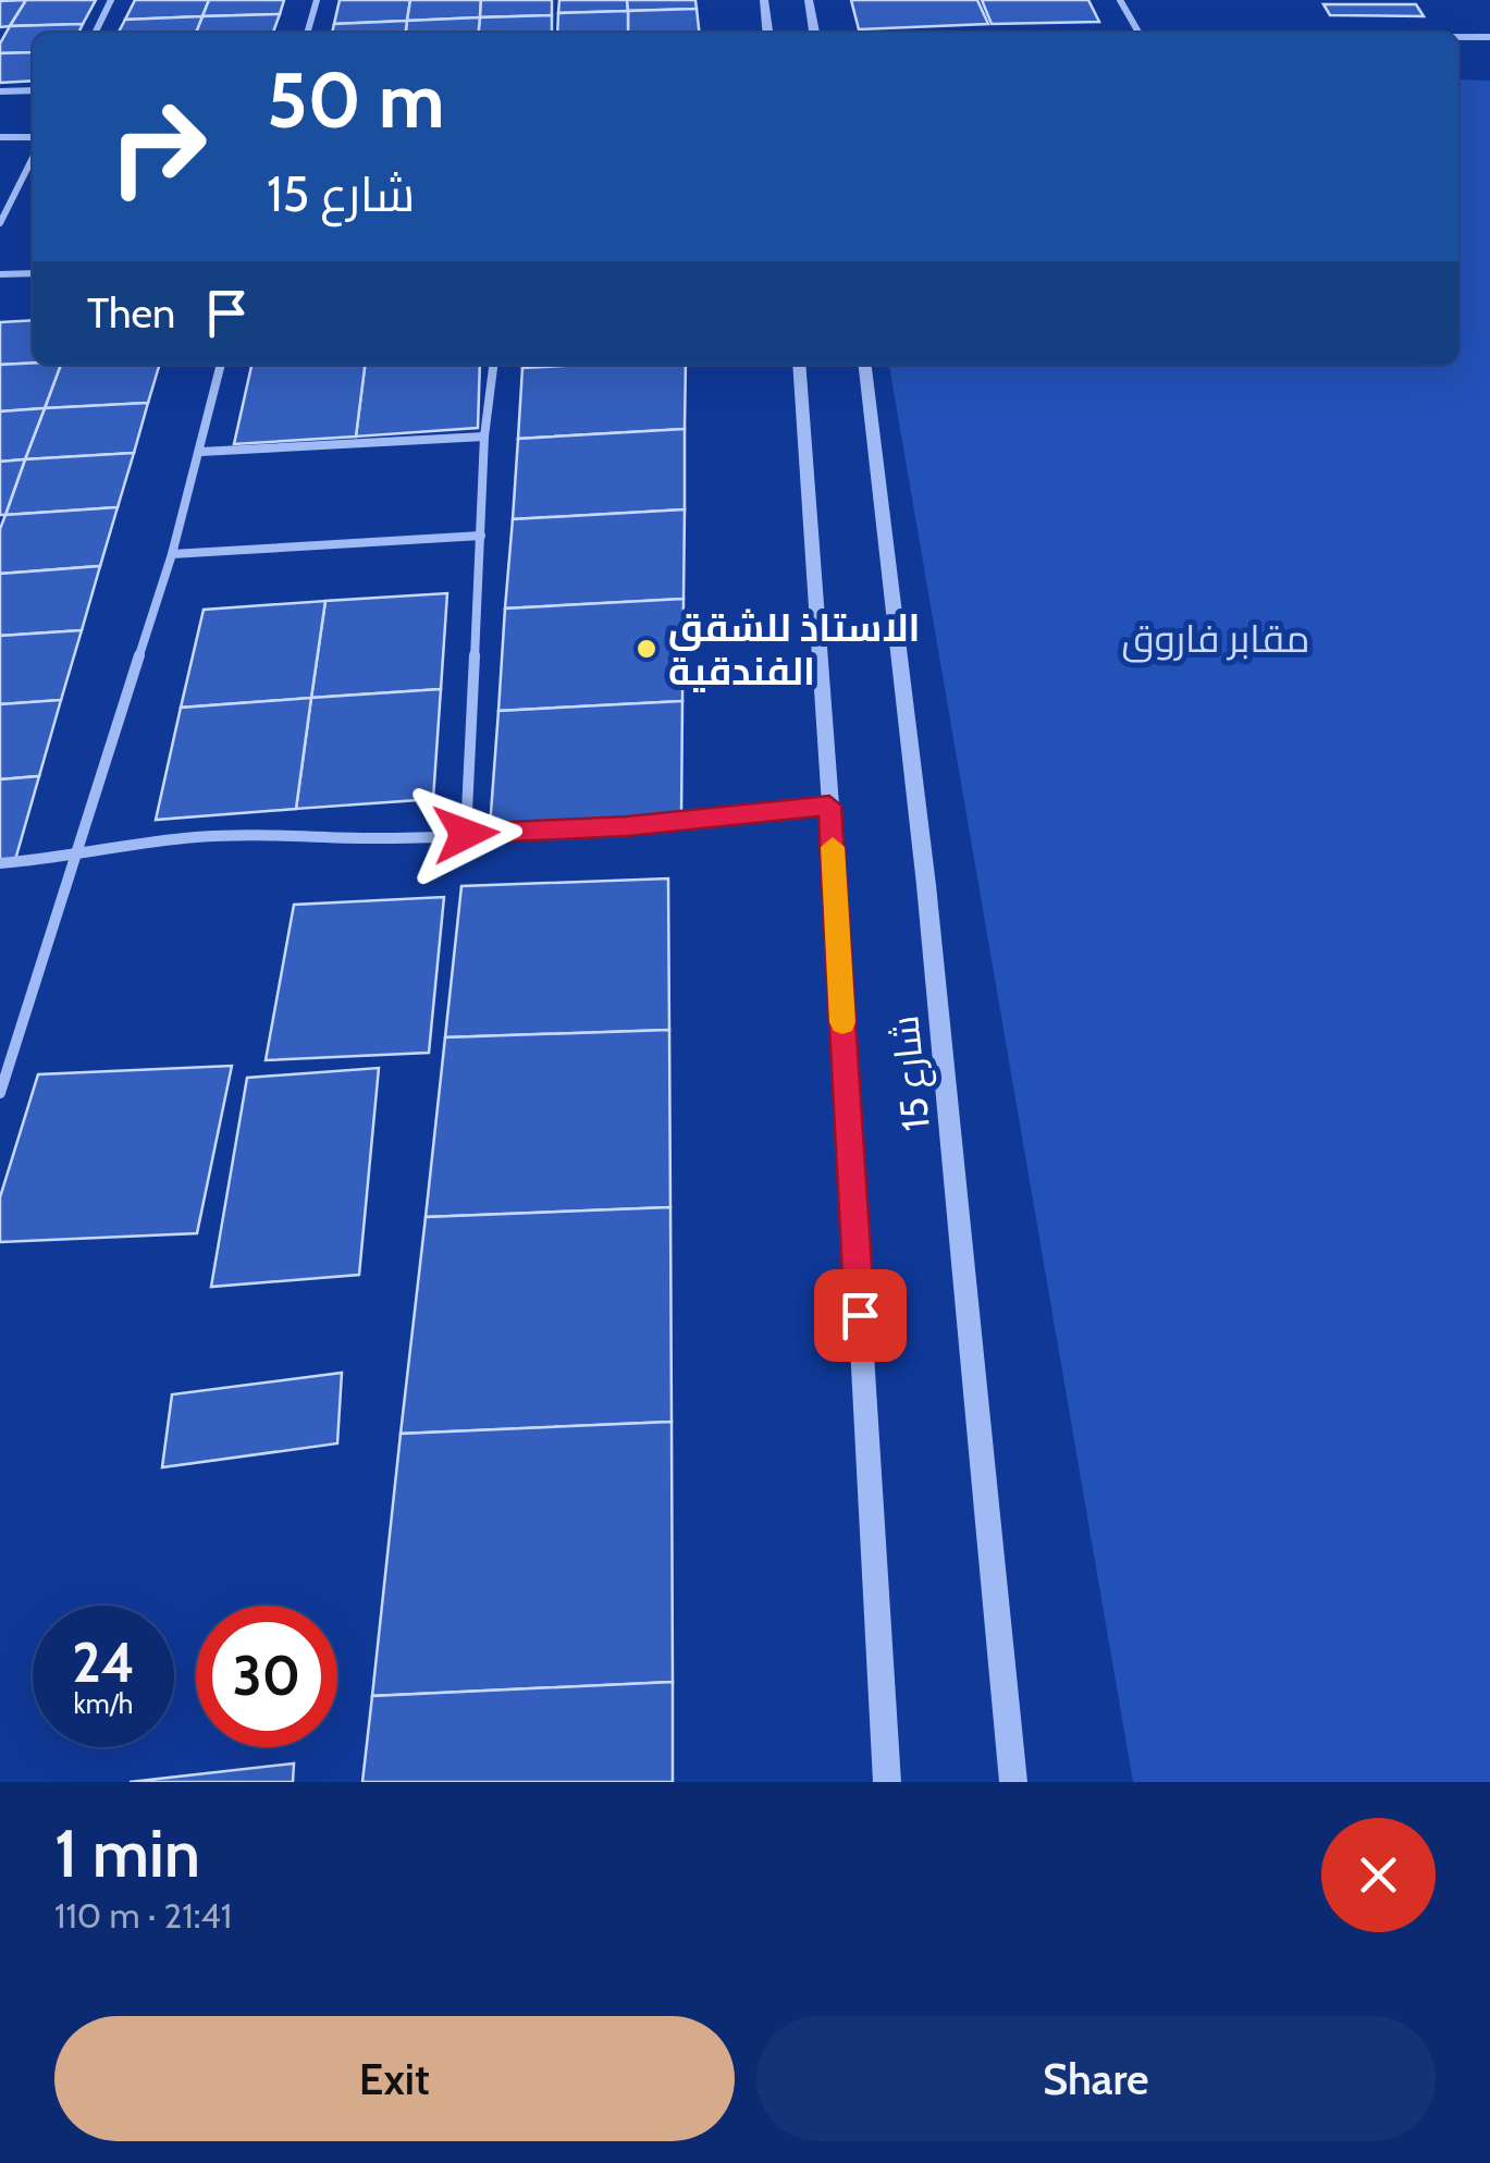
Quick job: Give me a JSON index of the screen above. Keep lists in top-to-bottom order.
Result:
{
  "streets": {
    "street": ["شارع 15"]
  },
  "parks": ["مقابر فاروق"],
  "places": ["الاستاذ للشقق الفندقية"],
  "page": {
    "turn": ["50 m", "شارع 15"],
    "then": "Then",
    "speed": "24 km/h",
    "limit": "30",
    "heading": ["1 min", "110 m · 21:41"],
    "buttons": ["Exit", "Share"]
  }
}
